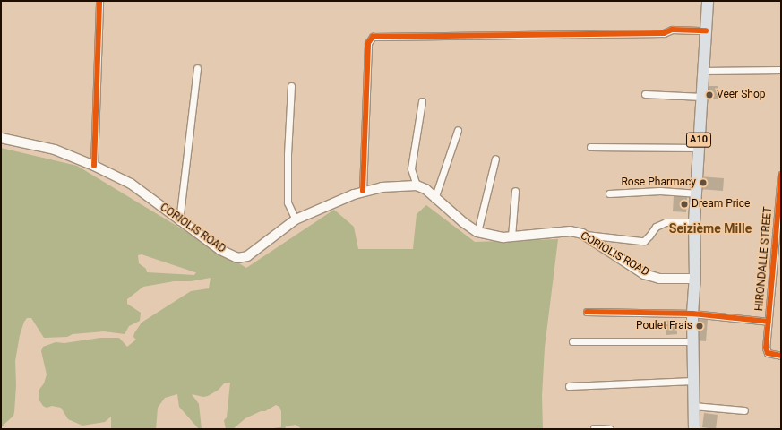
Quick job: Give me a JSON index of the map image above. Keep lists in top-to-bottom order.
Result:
{
  "streets": {
    "main road": ["A10", "CORIOLIS ROAD"],
    "street": ["HIRONDALLE STREET"]
  },
  "crossings": [
    ["A10", "CORIOLIS ROAD"]
  ],
  "districts": ["Seizième Mille"],
  "places": [
    "Veer Shop",
    "Rose Pharmacy",
    "Dream Price",
    "Poulet Frais"
  ]
}
